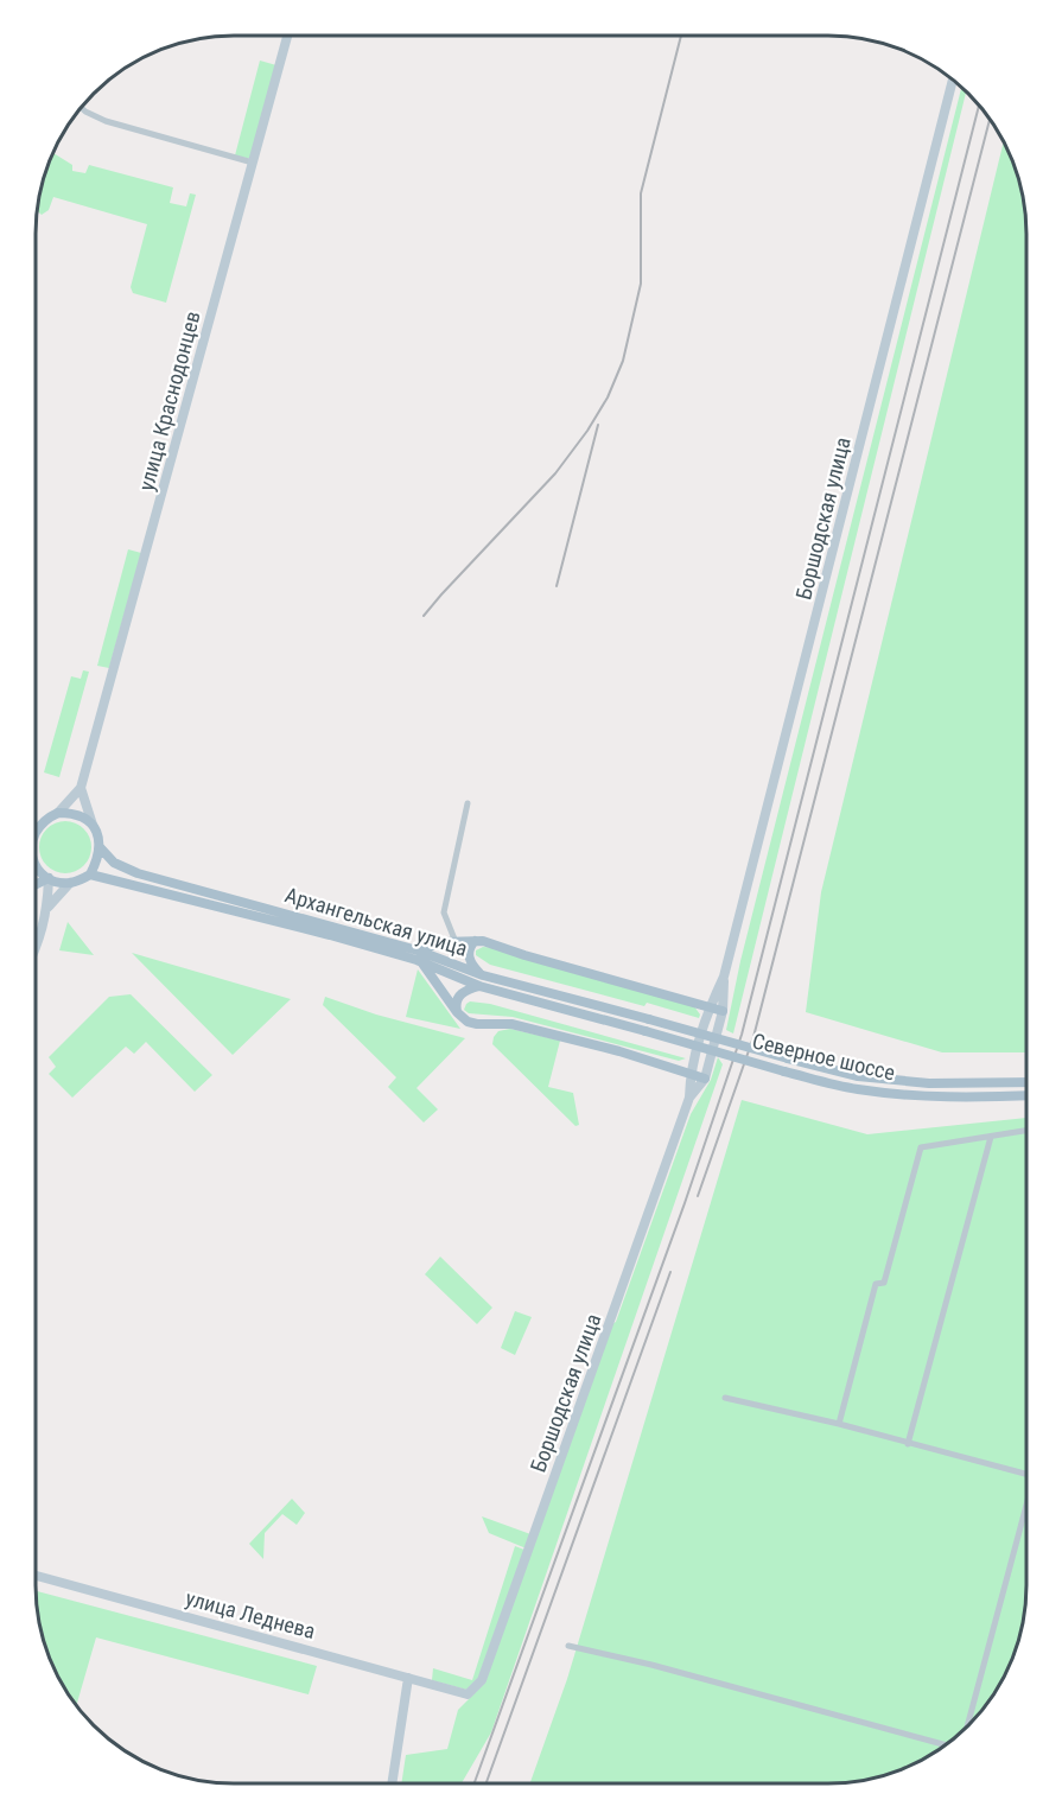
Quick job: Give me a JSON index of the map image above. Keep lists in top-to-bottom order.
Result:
{
  "streets": {
    "main road": ["Архангельская улица", "Северное шоссе"],
    "street": ["улица Краснодонцев", "Боршодская улица", "улица Леднева"]
  },
  "crossings": [
    ["Боршодская улица", "улица Леднева"],
    ["Архангельская улица", "Северное шоссе"]
  ]
}
